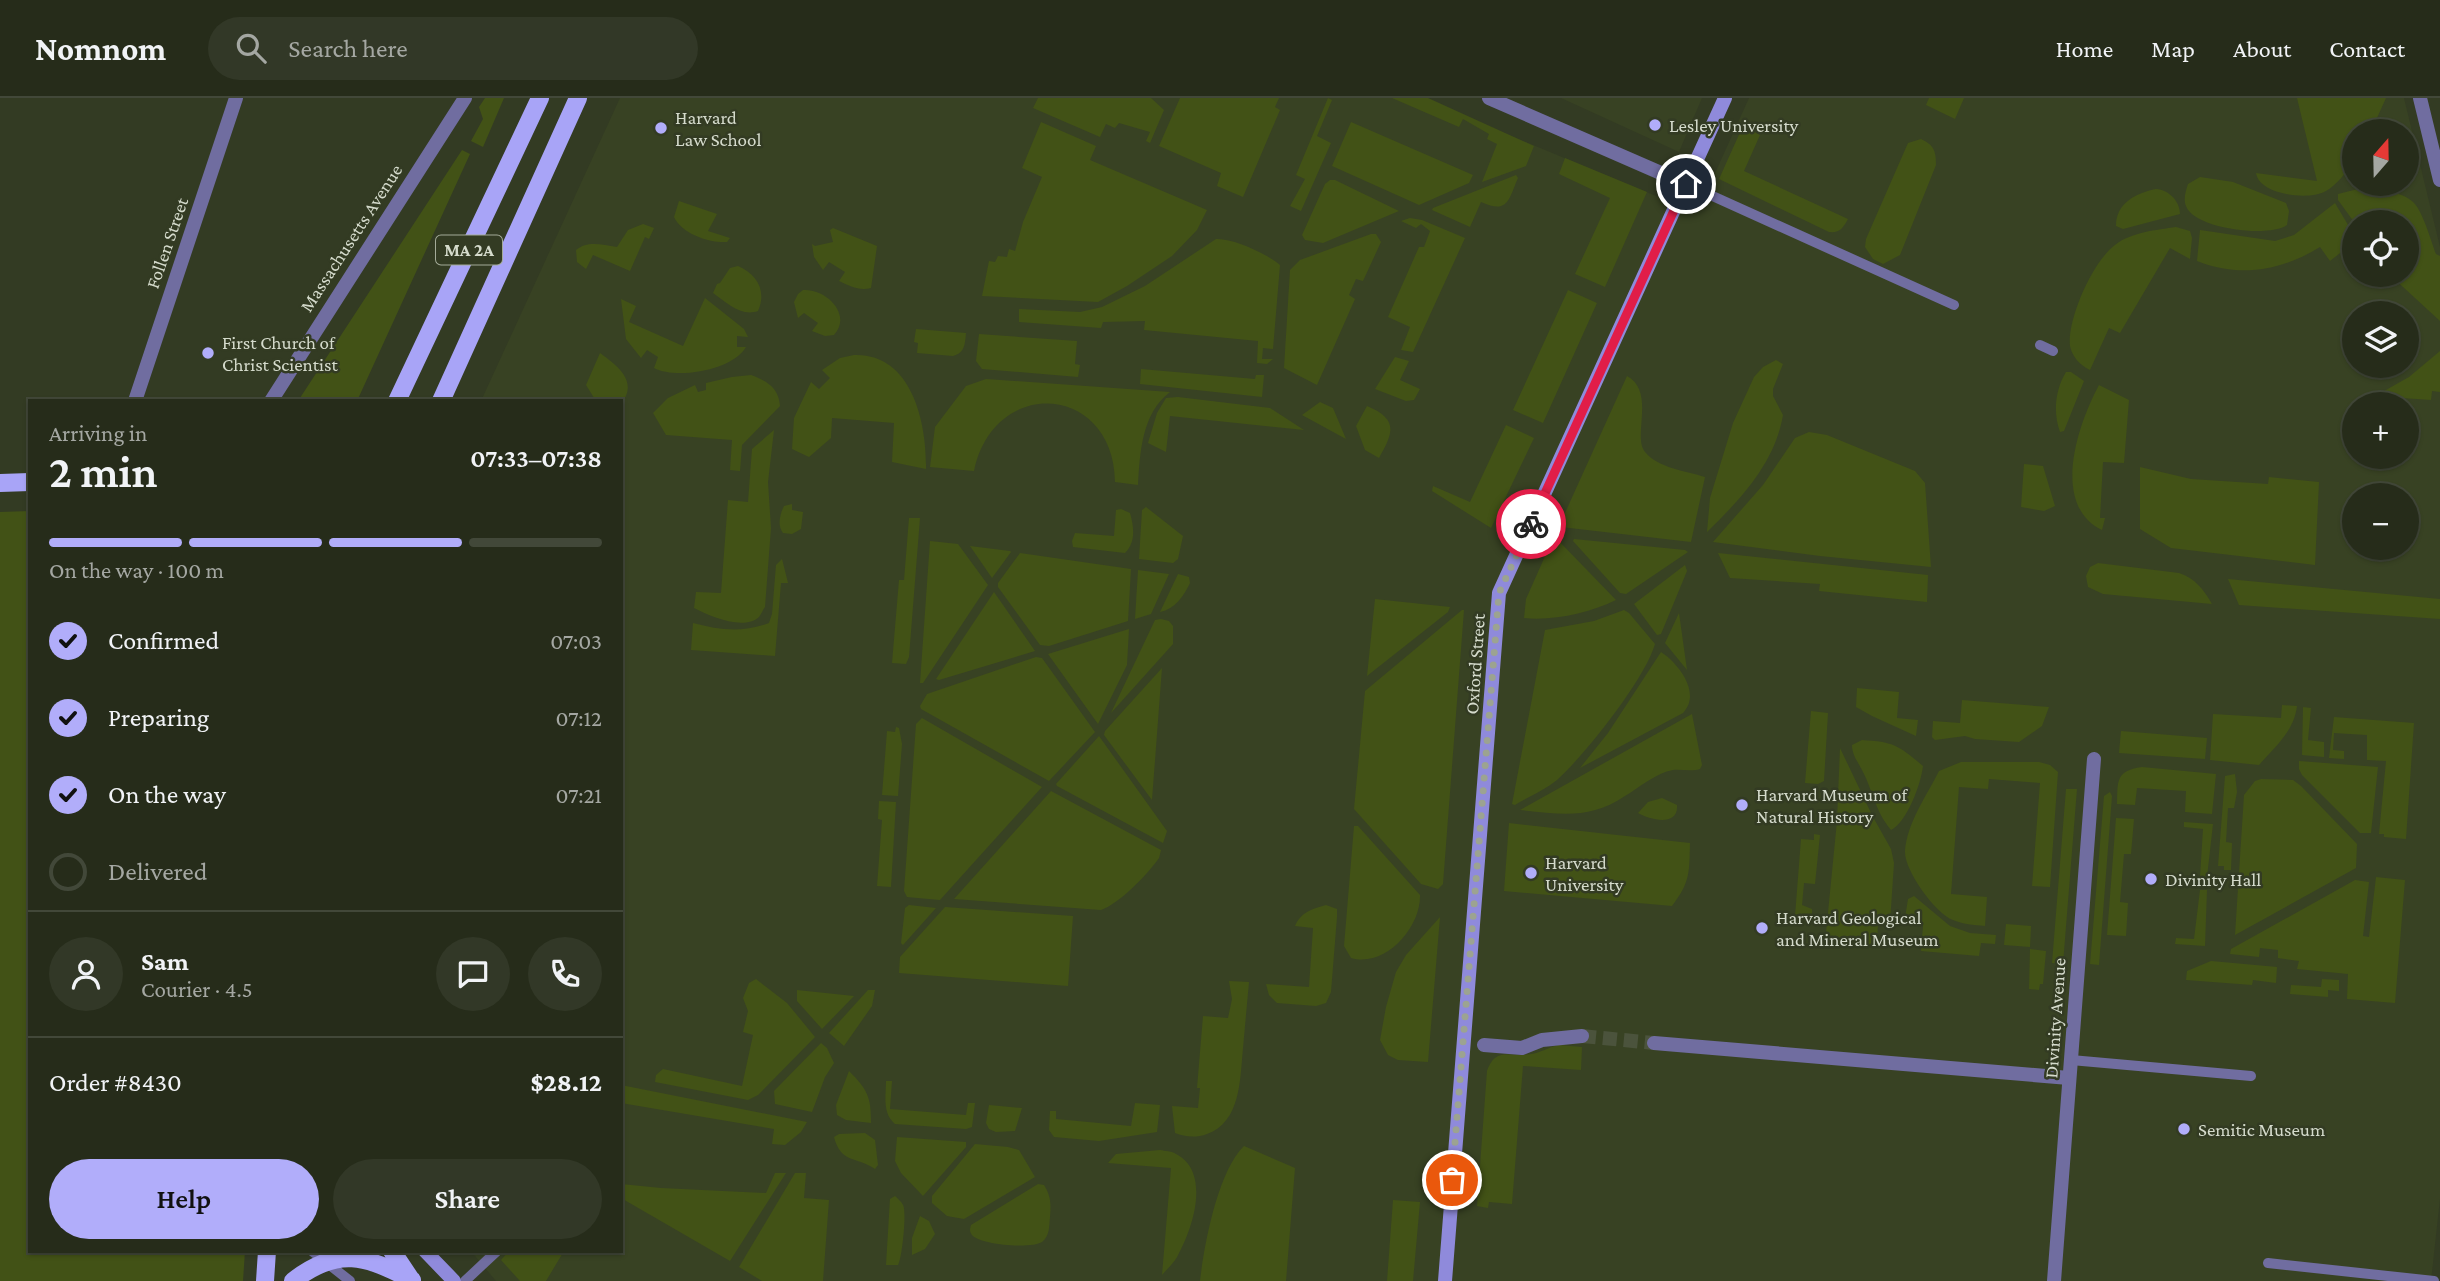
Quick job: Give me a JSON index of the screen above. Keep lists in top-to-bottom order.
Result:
{
  "streets": {
    "main road": ["MA 2A"],
    "street": [
      "Massachusetts Avenue",
      "Follen Street",
      "Oxford Street",
      "Divinity Avenue"
    ]
  },
  "places": [
    "Lesley University",
    "Harvard Law School",
    "First Church of Christ Scientist",
    "Harvard Museum of Natural History",
    "Harvard University",
    "Divinity Hall",
    "Harvard Geological and Mineral Museum",
    "Semitic Museum"
  ],
  "north": "top",
  "page": {
    "header": "Nomnom",
    "search": "Search here",
    "nav": [
      "Home",
      "Map",
      "About",
      "Contact"
    ],
    "map_buttons": ["+", "−"],
    "heading": ["2 min", "Arriving in", "07:33–07:38"],
    "panel": [
      "Sam",
      "Courier · 4.5",
      "Order #8430",
      "$28.12"
    ],
    "bar": "On the way · 100 m",
    "list": [
      ["Confirmed", "07:03"],
      ["Preparing", "07:12"],
      ["On the way", "07:21"],
      "Delivered"
    ],
    "buttons": ["Help", "Share"]
  }
}
